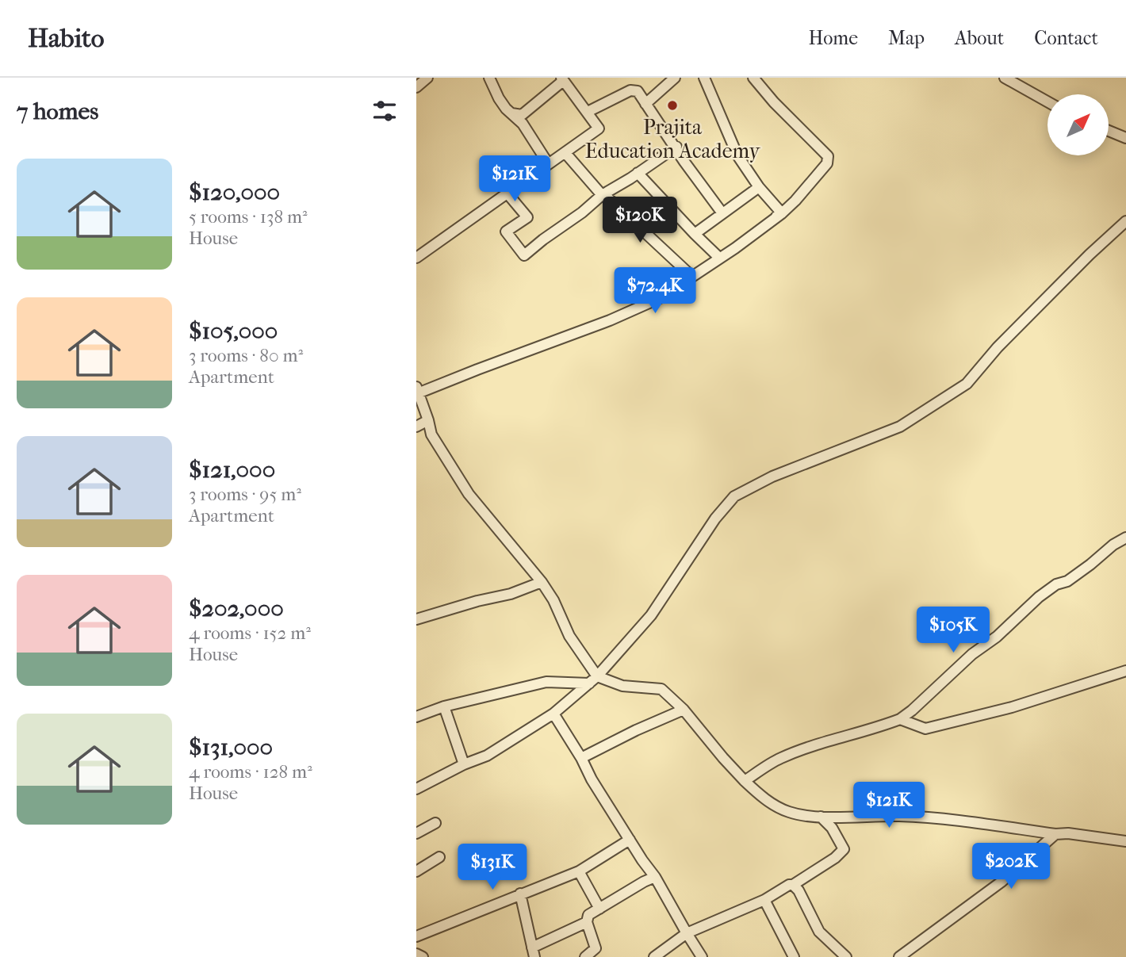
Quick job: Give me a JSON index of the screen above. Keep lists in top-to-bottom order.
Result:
{
  "places": ["Prajita Education Academy"],
  "north": "top right",
  "page": {
    "header": "Habito",
    "nav": [
      "Home",
      "Map",
      "About",
      "Contact"
    ],
    "heading": "7 homes",
    "list": [
      {
        "name": "$120,000",
        "note": "5 rooms · 138 m² · House"
      },
      {
        "name": "$105,000",
        "note": "3 rooms · 80 m² · Apartment"
      },
      {
        "name": "$121,000",
        "note": "3 rooms · 95 m² · Apartment"
      },
      {
        "name": "$202,000",
        "note": "4 rooms · 152 m² · House"
      },
      {
        "name": "$131,000",
        "note": "4 rooms · 128 m² · House"
      }
    ],
    "price": [
      "$121K",
      "$120K",
      "$72.4K",
      "$105K",
      "$121K",
      "$202K",
      "$131K"
    ]
  }
}
